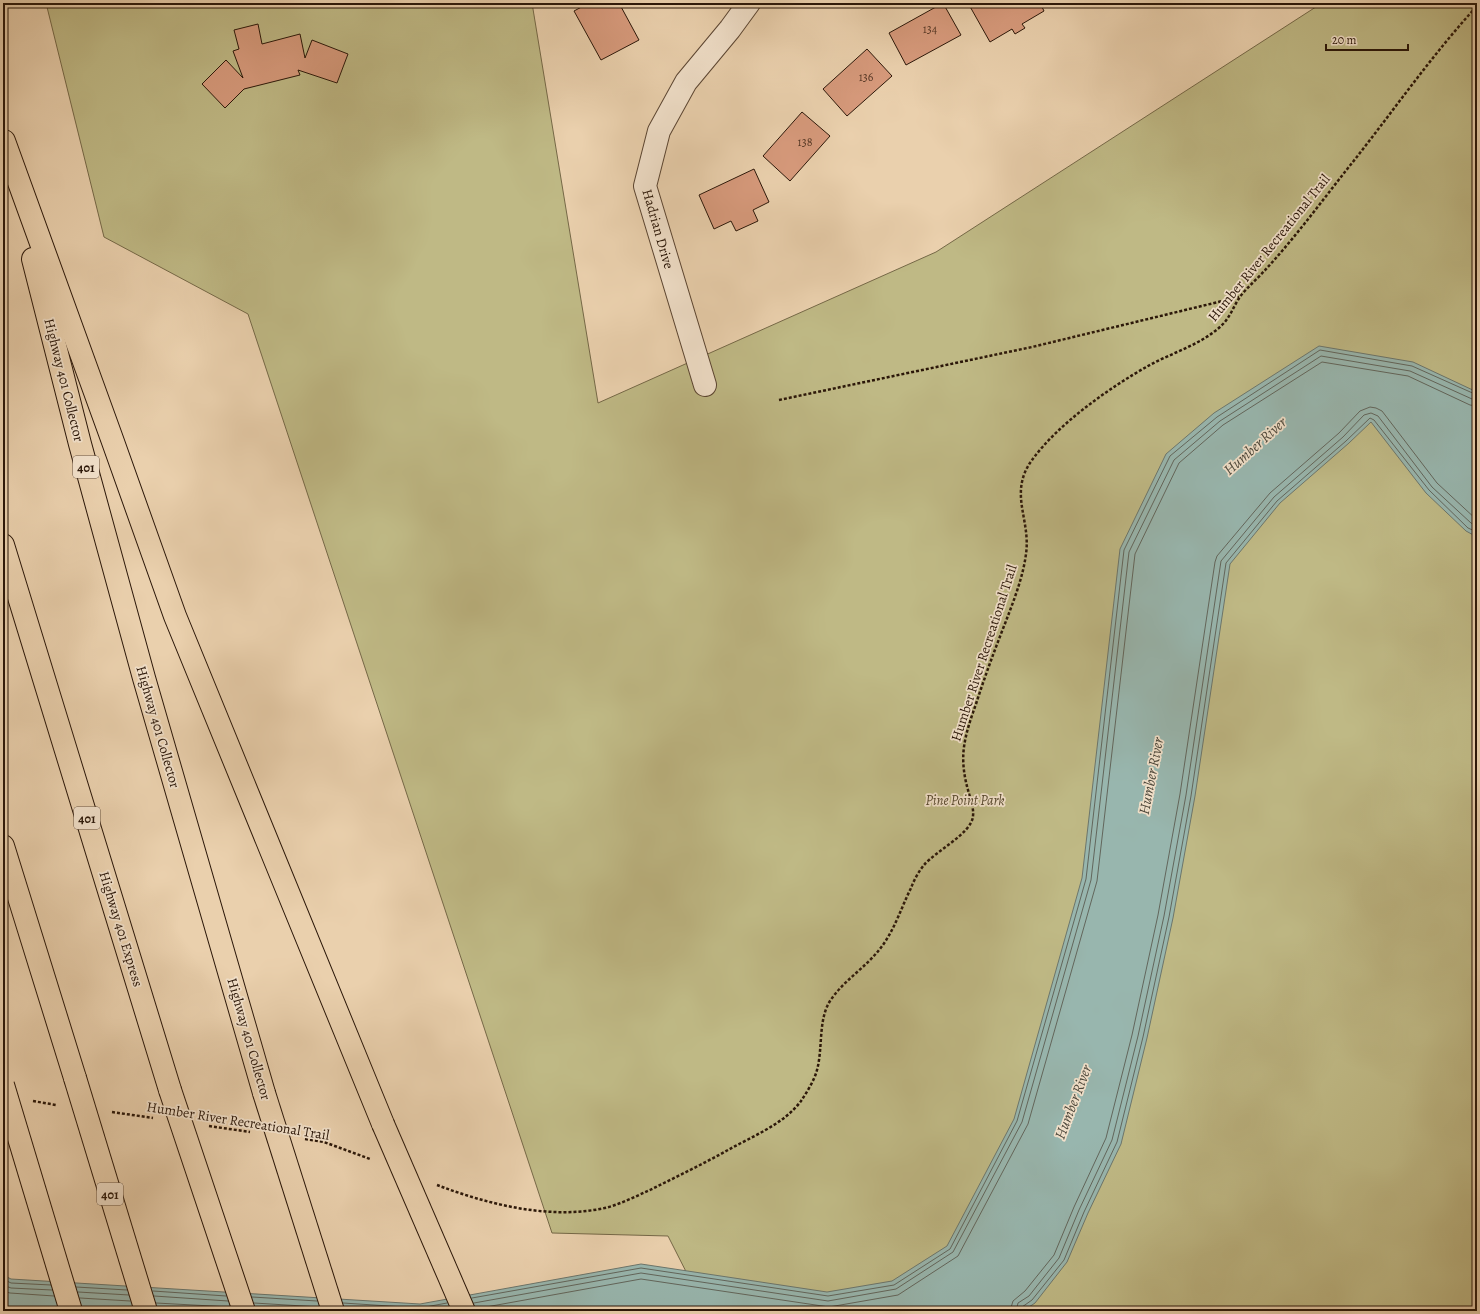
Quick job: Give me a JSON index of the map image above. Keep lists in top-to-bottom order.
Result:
{
  "streets": {
    "highway": ["Highway 401 Collector", "401", "Highway 401 Express"],
    "street": ["Hadrian Drive"],
    "path": ["Humber River Recreational Trail"]
  },
  "water": ["Humber River"],
  "parks": ["Pine Point Park"],
  "house_numbers": ["134", "136", "138"],
  "scale_bar": "20 m"
}
